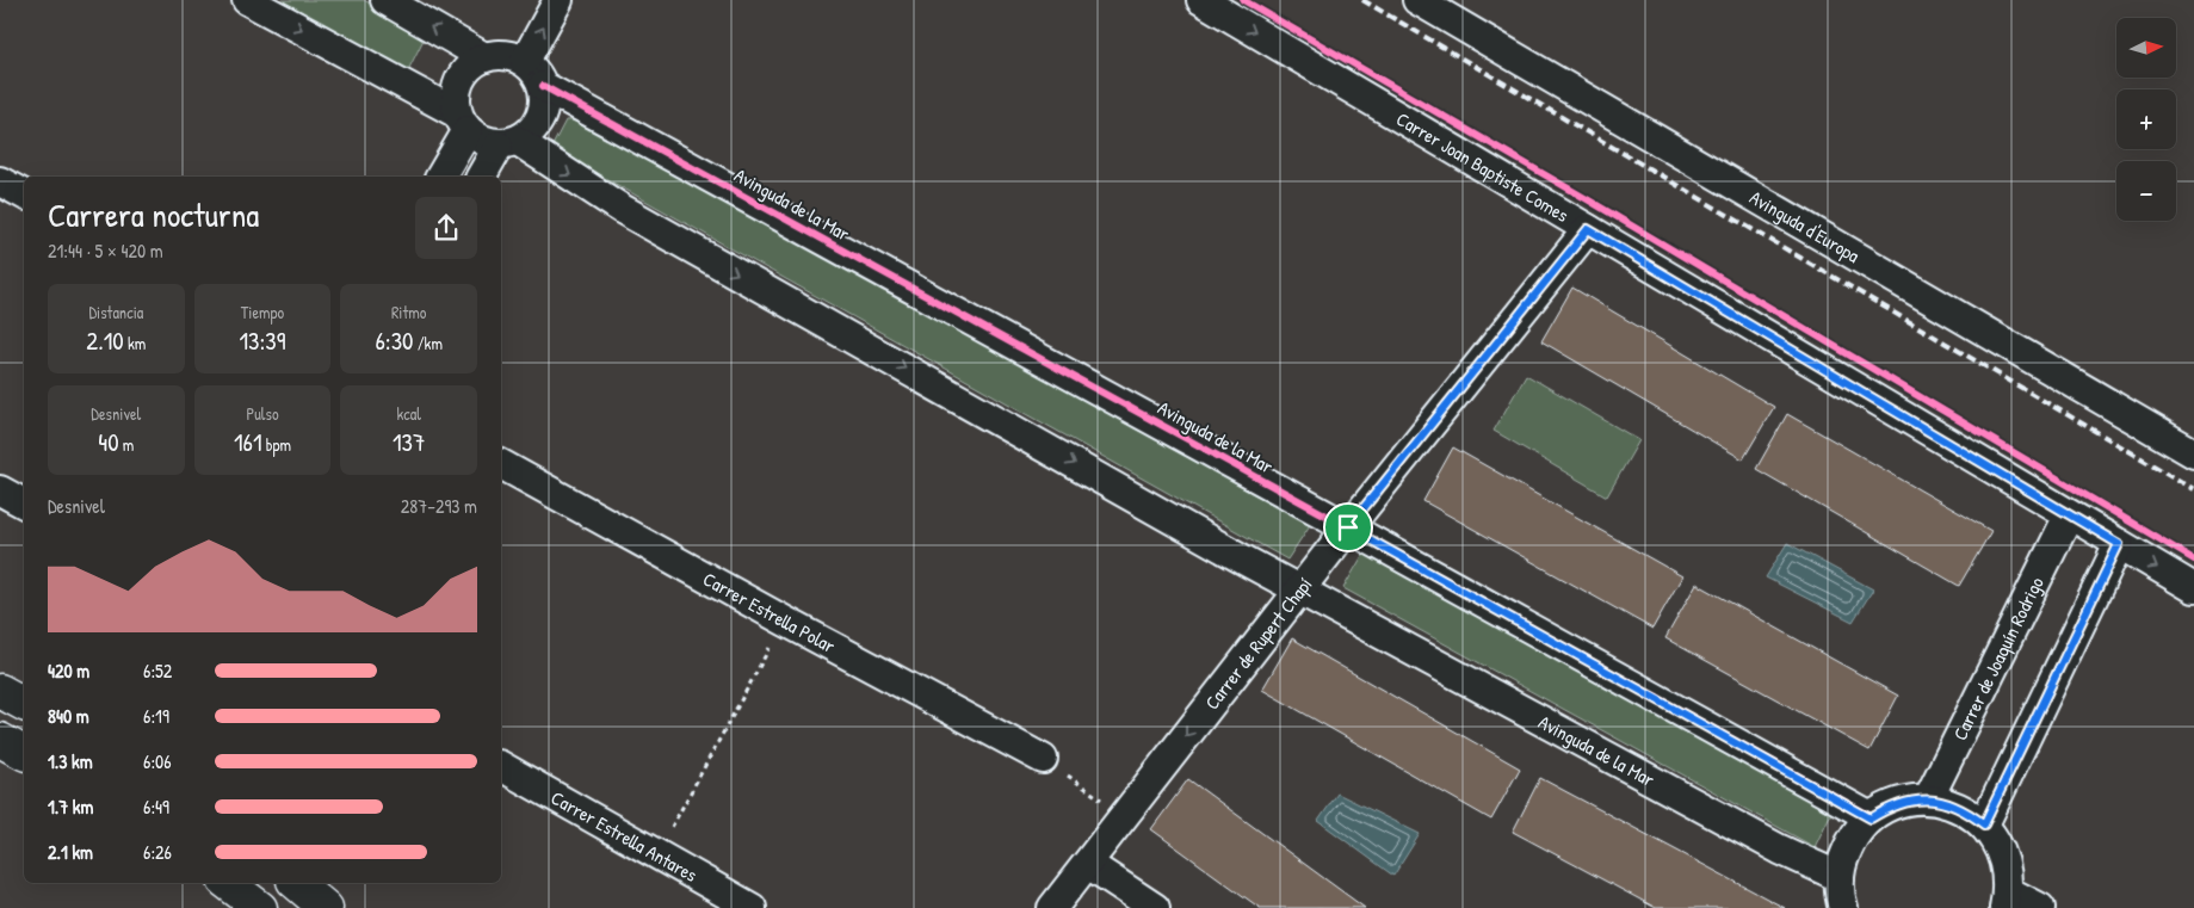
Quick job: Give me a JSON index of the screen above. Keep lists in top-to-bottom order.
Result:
{
  "streets": {
    "street": [
      "Carrer Joan Baptiste Comes",
      "Avinguda de la Mar",
      "Avinguda d'Europa",
      "Carrer Estrella Polar",
      "Carrer de Rupert Chapí",
      "Carrer de Joaquín Rodrigo",
      "Carrer Estrella Antares"
    ]
  },
  "crossings": [
    ["Carrer Joan Baptiste Comes", "Carrer de Rupert Chapí"],
    ["Carrer Joan Baptiste Comes", "Carrer de Joaquín Rodrigo"],
    ["Avinguda de la Mar", "Carrer de Rupert Chapí"]
  ],
  "one_way": ["Carrer Joan Baptiste Comes"],
  "north": "right",
  "page": {
    "map_buttons": ["+", "−"],
    "heading": ["Carrera nocturna", "21:44 · 5 × 420 m"],
    "stats": [
      ["Distancia", "2.10 km"],
      ["Tiempo", "13:39"],
      ["Ritmo", "6:30 /km"],
      ["Desnivel", "40 m"],
      ["Pulso", "161 bpm"],
      ["kcal", "137"]
    ],
    "chart": ["Desnivel", "287–293 m"],
    "list": [
      {
        "name": "420 m",
        "note": "6:52"
      },
      {
        "name": "840 m",
        "note": "6:19"
      },
      {
        "name": "1.3 km",
        "note": "6:06"
      },
      {
        "name": "1.7 km",
        "note": "6:49"
      },
      {
        "name": "2.1 km",
        "note": "6:26"
      }
    ]
  }
}
